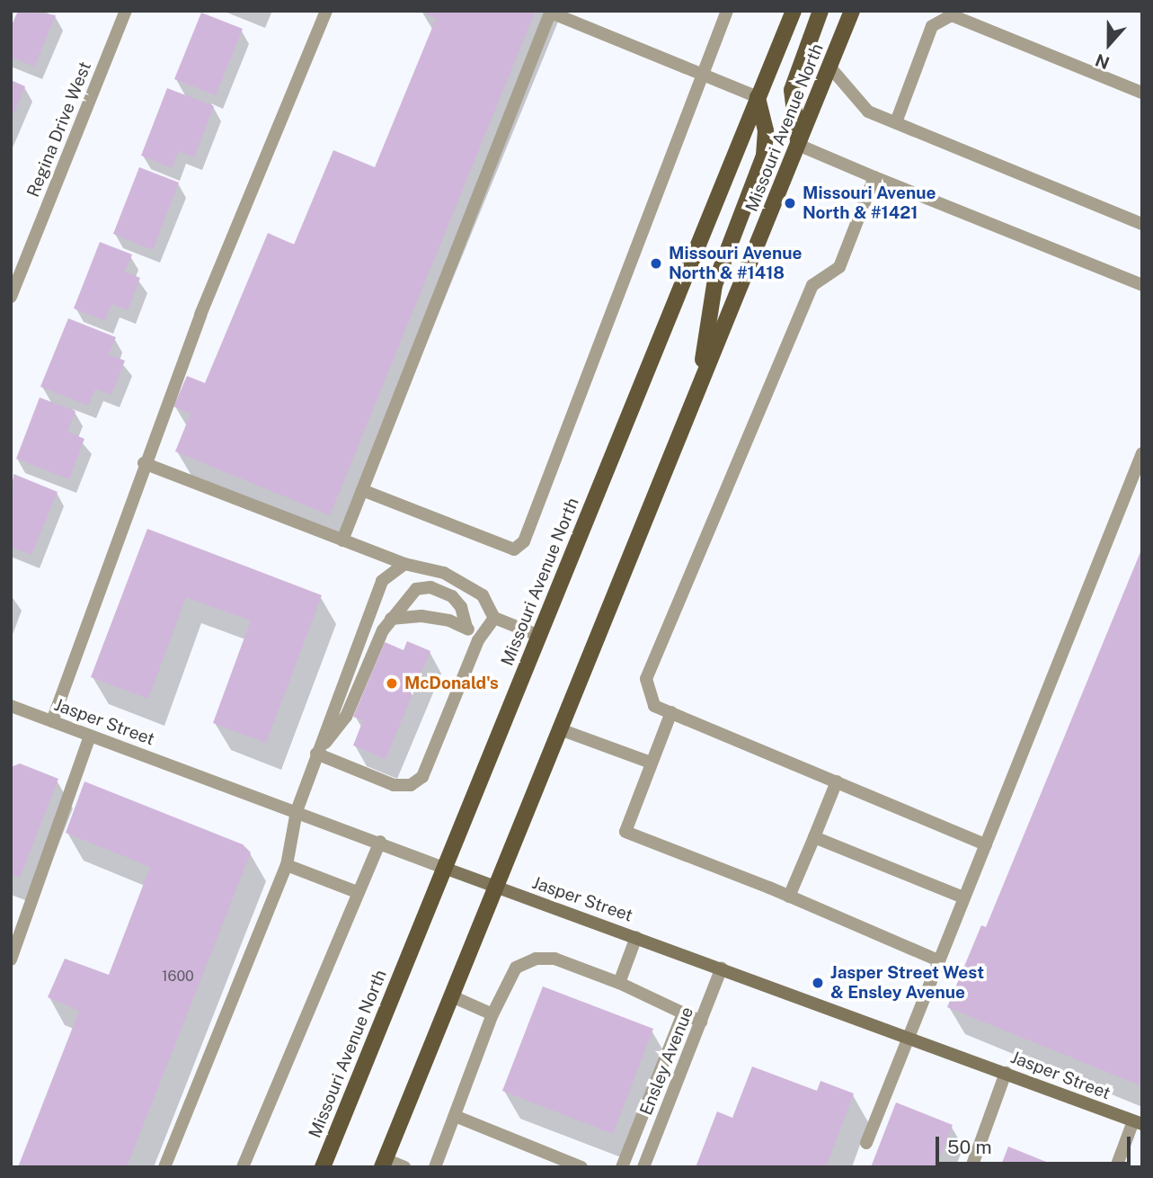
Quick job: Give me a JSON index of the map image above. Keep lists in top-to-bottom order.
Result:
{
  "streets": {
    "main road": ["Missouri Avenue North"],
    "street": ["Regina Drive West", "Jasper Street", "Ensley Avenue"]
  },
  "crossings": [
    ["Missouri Avenue North", "Jasper Street"],
    ["Jasper Street", "Ensley Avenue"]
  ],
  "places": [
    "Missouri Avenue North & #1421",
    "Missouri Avenue North & #1418",
    "McDonald's",
    "Jasper Street West & Ensley Avenue"
  ],
  "house_numbers": ["1600"],
  "scale_bar": "50 m",
  "north": "bottom"
}
